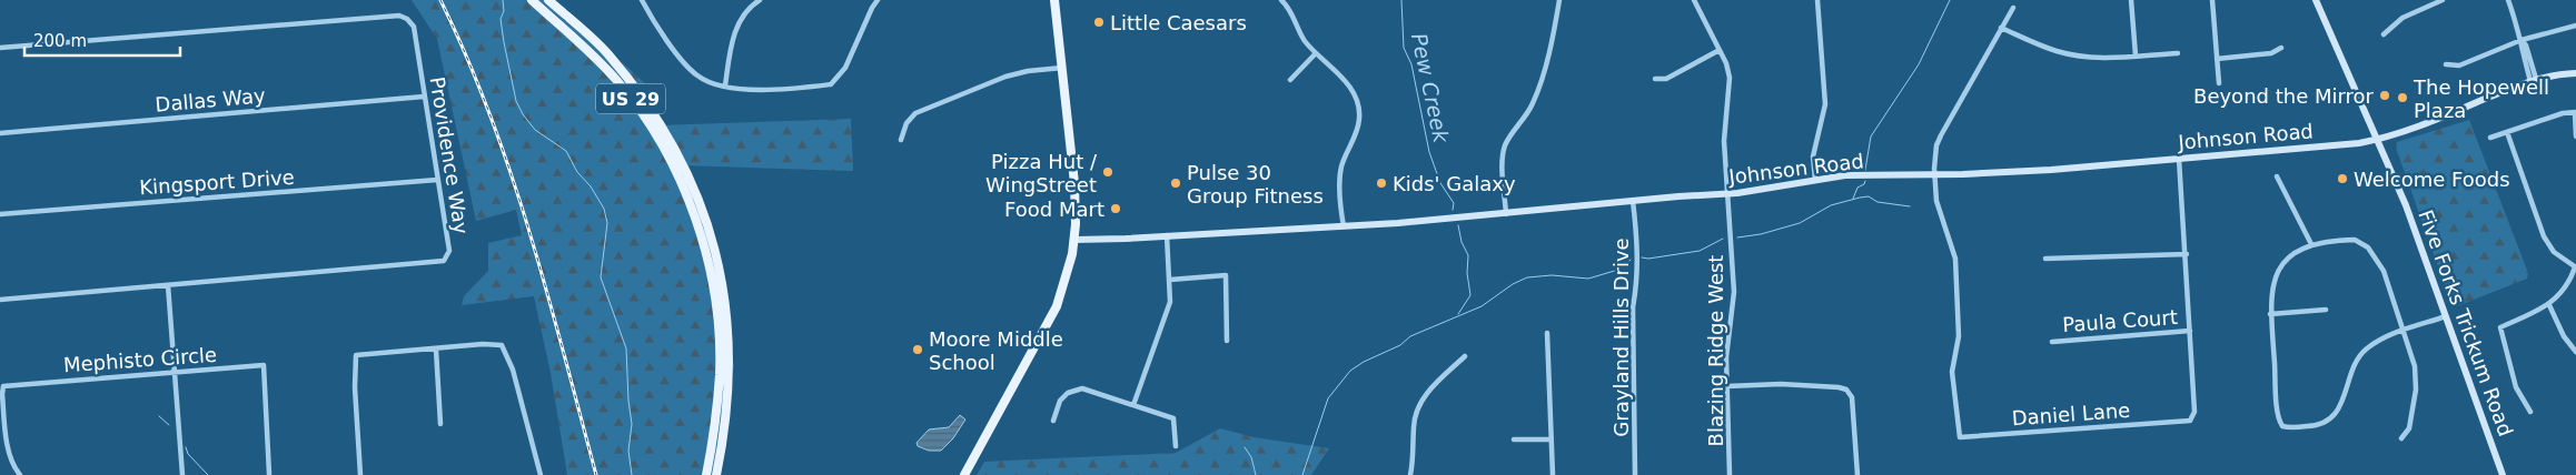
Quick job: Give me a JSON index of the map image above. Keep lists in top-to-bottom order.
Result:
{
  "streets": {
    "main road": ["US 29"],
    "street": [
      "Dallas Way",
      "Johnson Road",
      "Providence Way",
      "Kingsport Drive",
      "Paula Court",
      "Five Forks Trickum Road",
      "Grayland Hills Drive",
      "Blazing Ridge West",
      "Mephisto Circle",
      "Daniel Lane"
    ]
  },
  "crossings": [
    ["Dallas Way", "Providence Way"],
    ["Johnson Road", "Five Forks Trickum Road"],
    ["Johnson Road", "Grayland Hills Drive"],
    ["Johnson Road", "Blazing Ridge West"],
    ["Johnson Road", "Daniel Lane"],
    ["Providence Way", "Kingsport Drive"],
    ["Paula Court", "Daniel Lane"]
  ],
  "water": ["Pew Creek"],
  "places": [
    "Little Caesars",
    "Beyond the Mirror",
    "The Hopewell Plaza",
    "Pizza Hut / WingStreet",
    "Welcome Foods",
    "Pulse 30 Group Fitness",
    "Kids' Galaxy",
    "Food Mart",
    "Moore Middle School"
  ],
  "scale_bar": "200 m"
}
